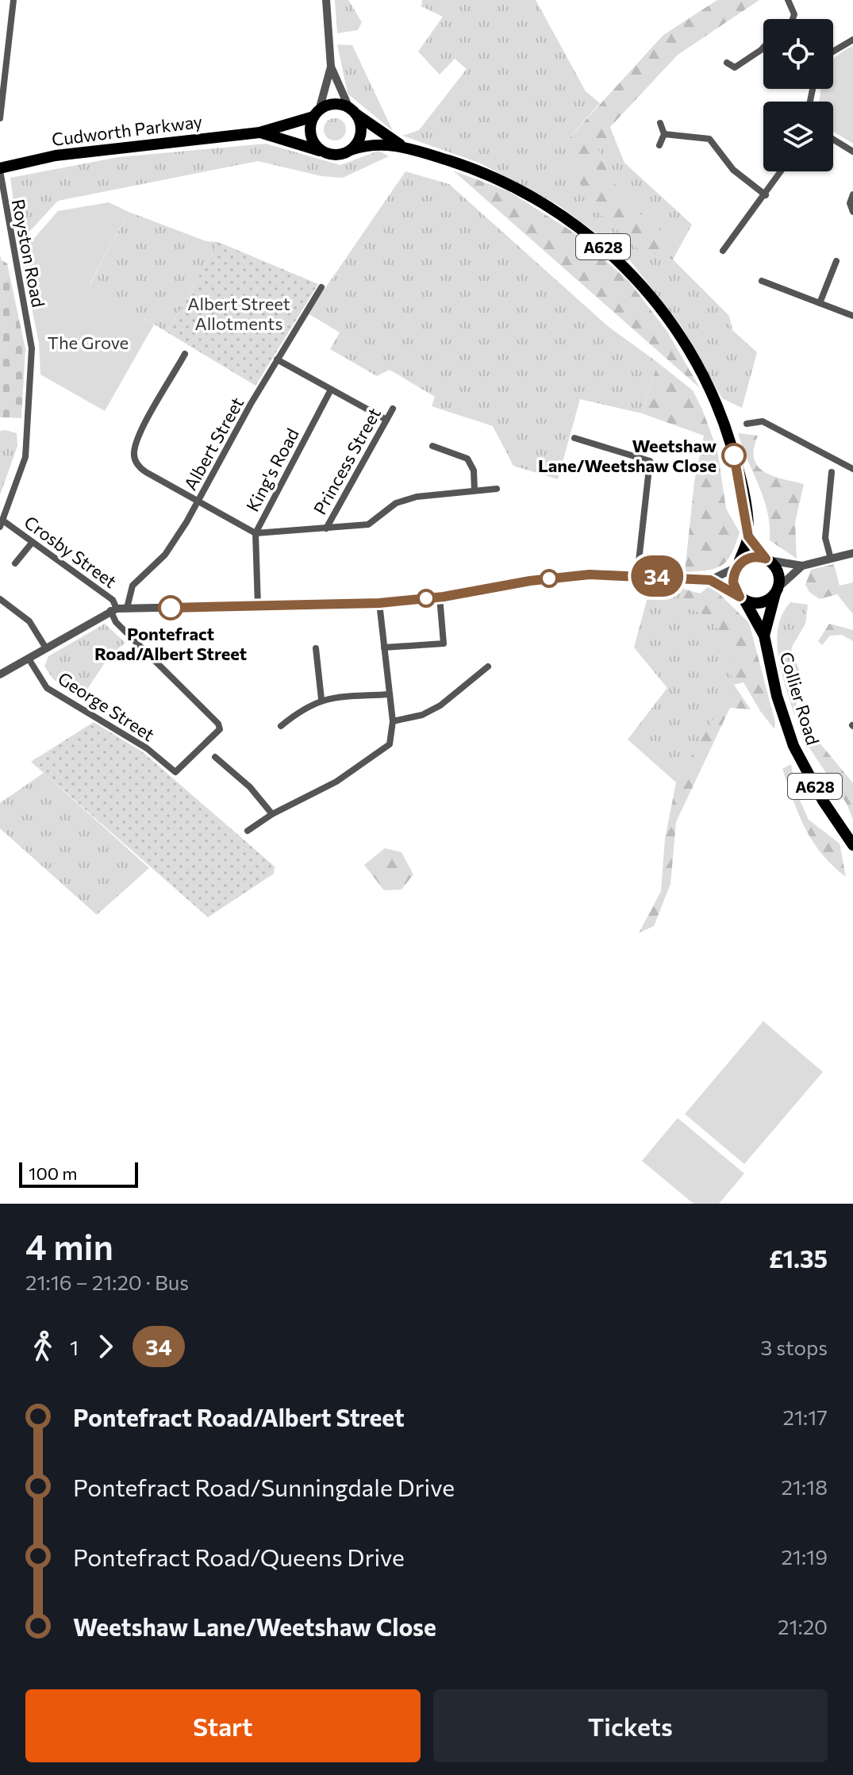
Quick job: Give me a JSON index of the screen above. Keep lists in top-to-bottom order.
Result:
{
  "streets": {
    "highway": ["Cudworth Parkway", "A628", "Collier Road"],
    "street": [
      "Royston Road",
      "Albert Street",
      "Princess Street",
      "King's Road",
      "Crosby Street",
      "George Street"
    ]
  },
  "crossings": [
    ["Cudworth Parkway", "A628"],
    ["Cudworth Parkway", "Royston Road"],
    ["Cudworth Parkway", "Collier Road"],
    ["A628", "Collier Road"],
    ["Royston Road", "Crosby Street"],
    ["Crosby Street", "George Street"]
  ],
  "parks": ["Albert Street Allotments", "The Grove"],
  "places": ["Weetshaw Lane/Weetshaw Close", "Pontefract Road/Albert Street"],
  "lines": ["bus line 34"],
  "scale_bar": "100 m",
  "page": {
    "on_map": "34",
    "scale": "100 m",
    "heading": ["4 min", "21:16 – 21:20 · Bus", "£1.35"],
    "legs": ["1", "34", "3 stops"],
    "list": [
      {
        "name": "Pontefract Road/Albert Street",
        "value": "21:17"
      },
      {
        "name": "Pontefract Road/Sunningdale Drive",
        "value": "21:18"
      },
      {
        "name": "Pontefract Road/Queens Drive",
        "value": "21:19"
      },
      {
        "name": "Weetshaw Lane/Weetshaw Close",
        "value": "21:20"
      }
    ],
    "buttons": ["Start", "Tickets"]
  }
}
